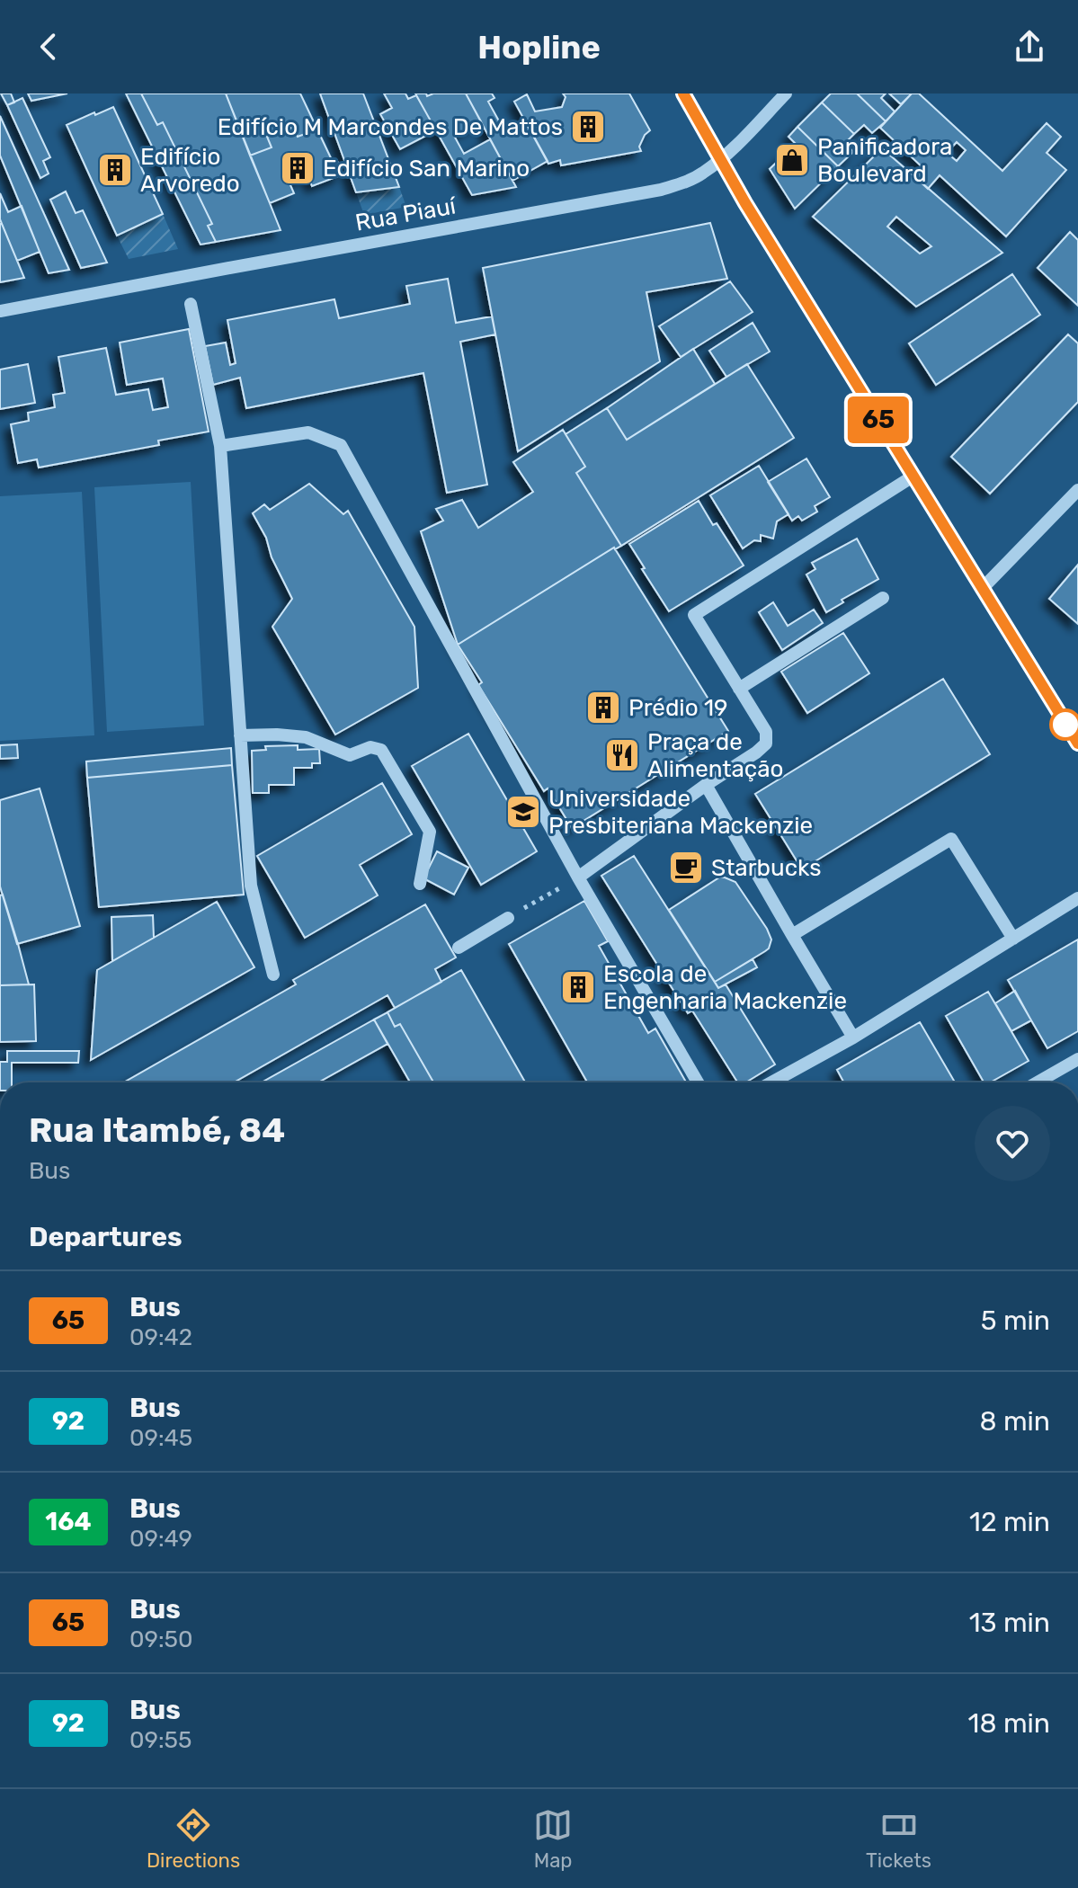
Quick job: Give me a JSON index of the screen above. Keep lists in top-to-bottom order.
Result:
{
  "streets": {
    "street": ["Rua Piauí"]
  },
  "places": {
    "building": [
      "Edifício M Marcondes De Mattos",
      "Edifício San Marino",
      "Edifício Arvoredo",
      "Prédio 19",
      "Escola de Engenharia Mackenzie"
    ],
    "shop": ["Panificadora Boulevard"],
    "restaurant": ["Praça de Alimentação"],
    "school or university": ["Universidade Presbiteriana Mackenzie"],
    "cafe": ["Starbucks"]
  },
  "lines": ["bus line 65"],
  "page": {
    "header": "Hopline",
    "on_map": "65",
    "heading": [
      ["Rua Itambé, 84", "Bus"],
      "Departures"
    ],
    "list": [
      {
        "mark": "65",
        "name": "Bus",
        "note": "09:42",
        "value": "5 min"
      },
      {
        "mark": "92",
        "name": "Bus",
        "note": "09:45",
        "value": "8 min"
      },
      {
        "mark": "164",
        "name": "Bus",
        "note": "09:49",
        "value": "12 min"
      },
      {
        "mark": "65",
        "name": "Bus",
        "note": "09:50",
        "value": "13 min"
      },
      {
        "mark": "92",
        "name": "Bus",
        "note": "09:55",
        "value": "18 min"
      }
    ],
    "tabs": ["Directions", "Map", "Tickets"]
  }
}
